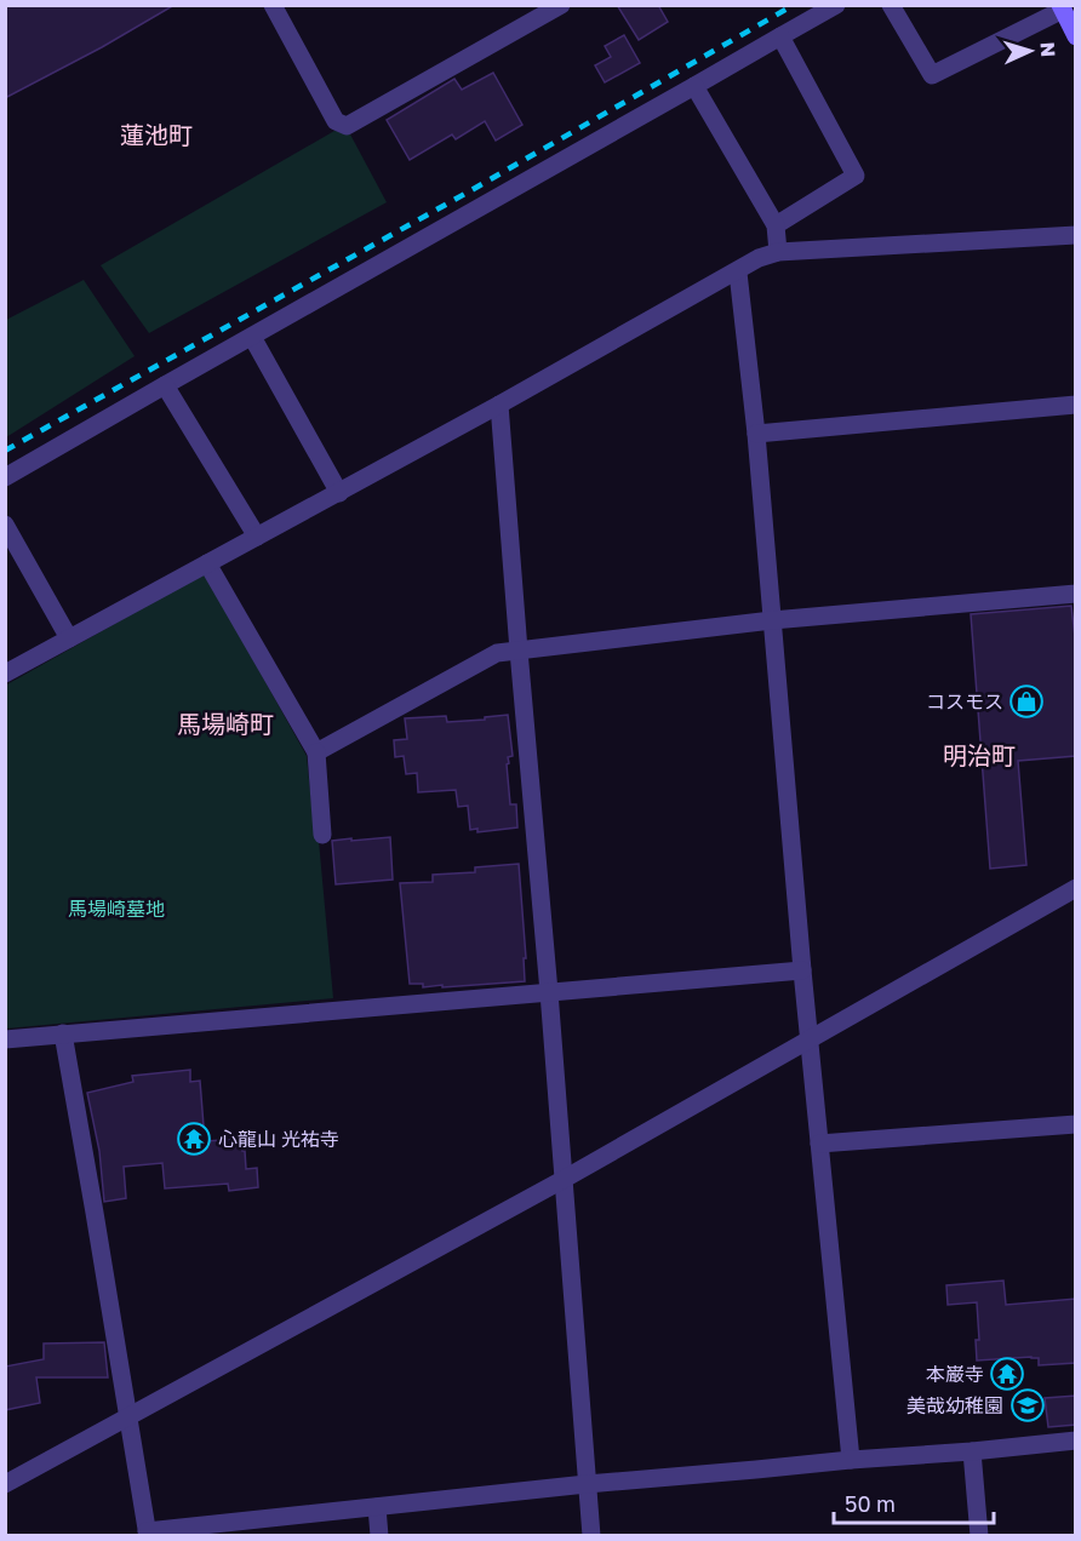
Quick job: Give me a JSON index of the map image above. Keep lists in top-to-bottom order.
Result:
{
  "districts": ["蓮池町", "馬場崎町", "明治町"],
  "parks": ["馬場崎墓地"],
  "places": {
    "shop": ["コスモス"],
    "temple": ["心龍山 光祐寺", "本巌寺"],
    "school or university": ["美哉幼稚園"]
  },
  "scale_bar": "50 m",
  "north": "right"
}
